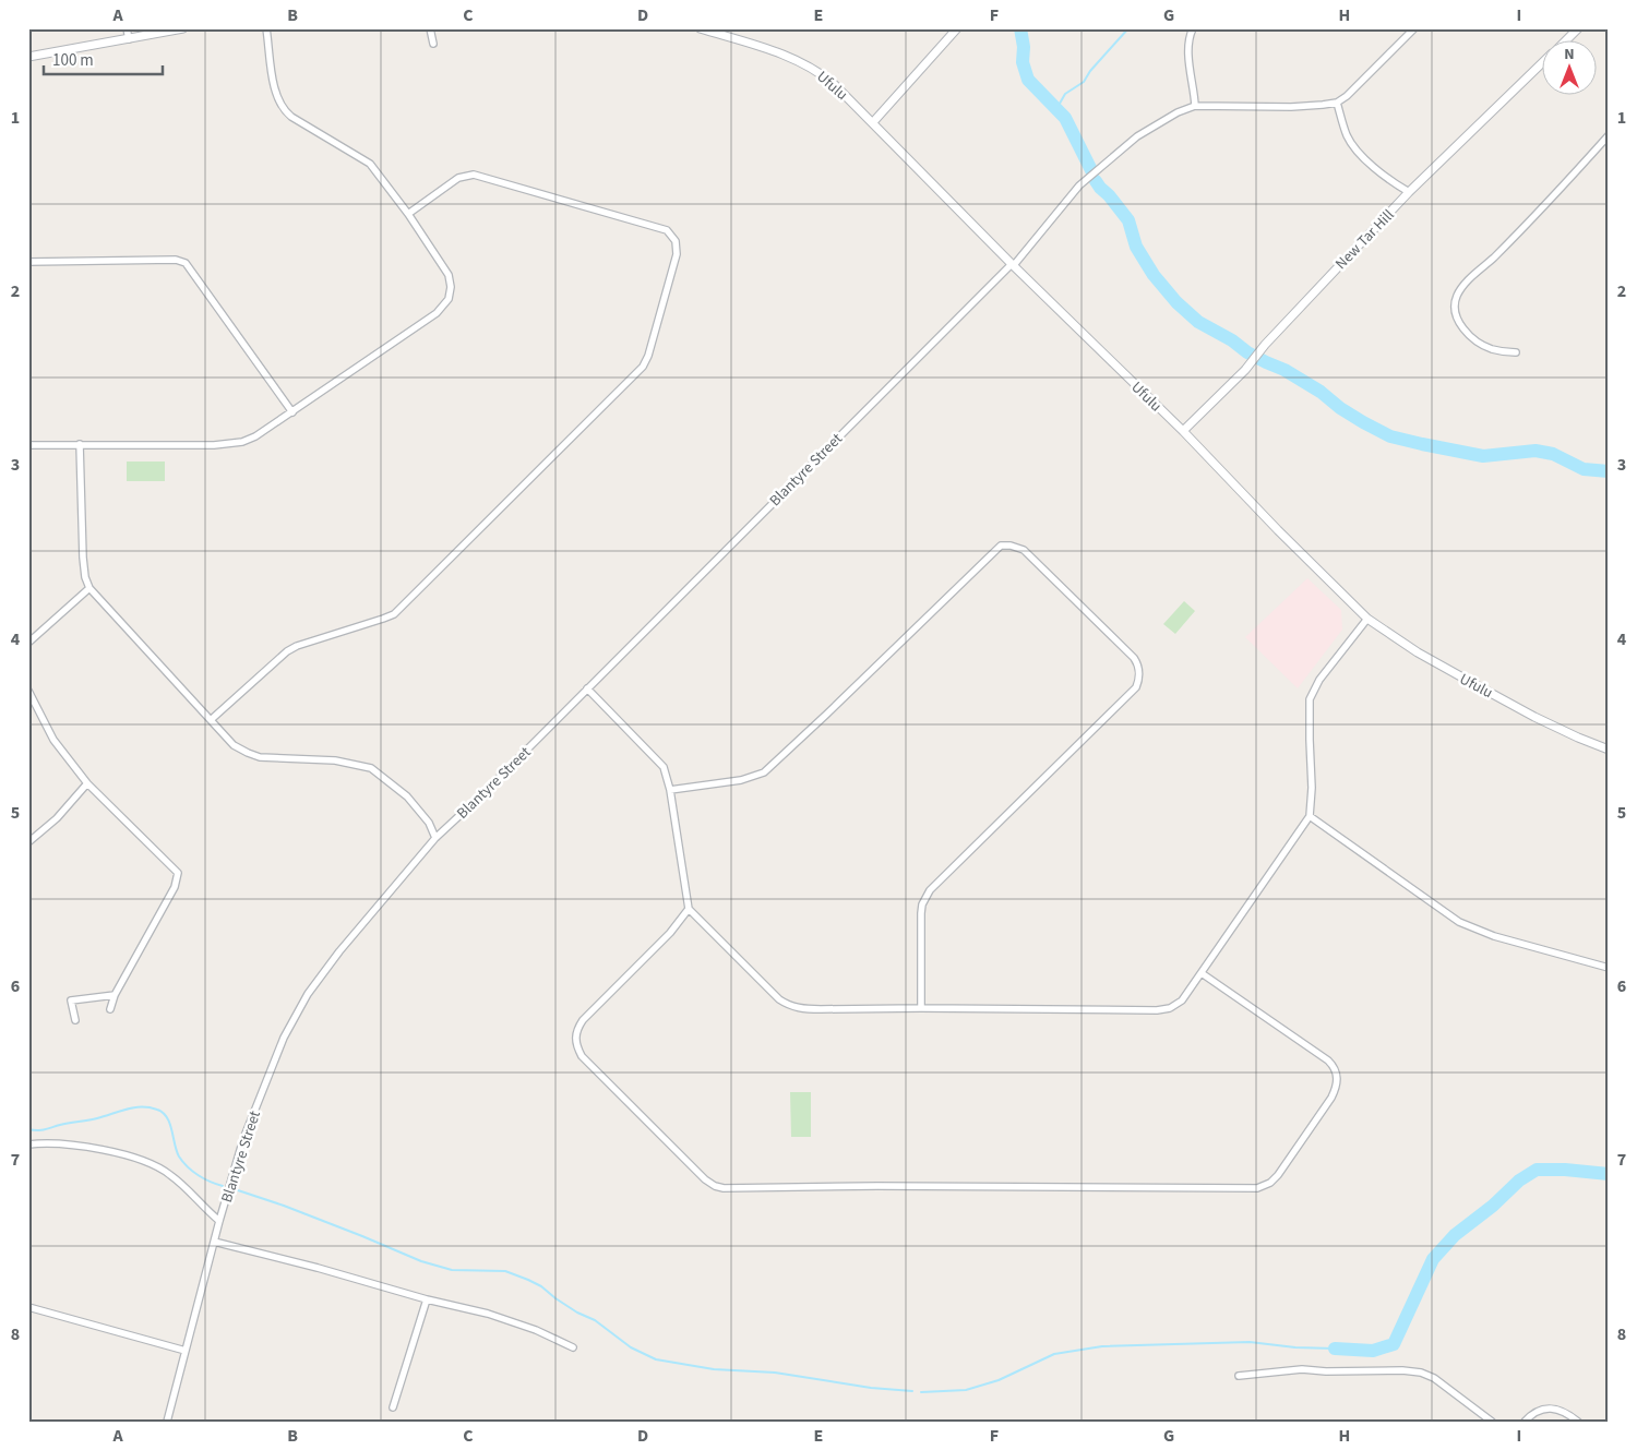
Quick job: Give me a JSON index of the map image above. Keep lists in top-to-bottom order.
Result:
{
  "streets": {
    "street": ["Ufulu", "New Tar Hill", "Blantyre Street"]
  },
  "crossings": [
    ["Ufulu", "New Tar Hill"],
    ["Ufulu", "Blantyre Street"]
  ],
  "scale_bar": "100 m",
  "north": "top",
  "grid": {
    "columns": [
      "A",
      "B",
      "C",
      "D",
      "E",
      "F",
      "G",
      "H",
      "I"
    ],
    "rows": [
      "1",
      "2",
      "3",
      "4",
      "5",
      "6",
      "7",
      "8"
    ]
  }
}
